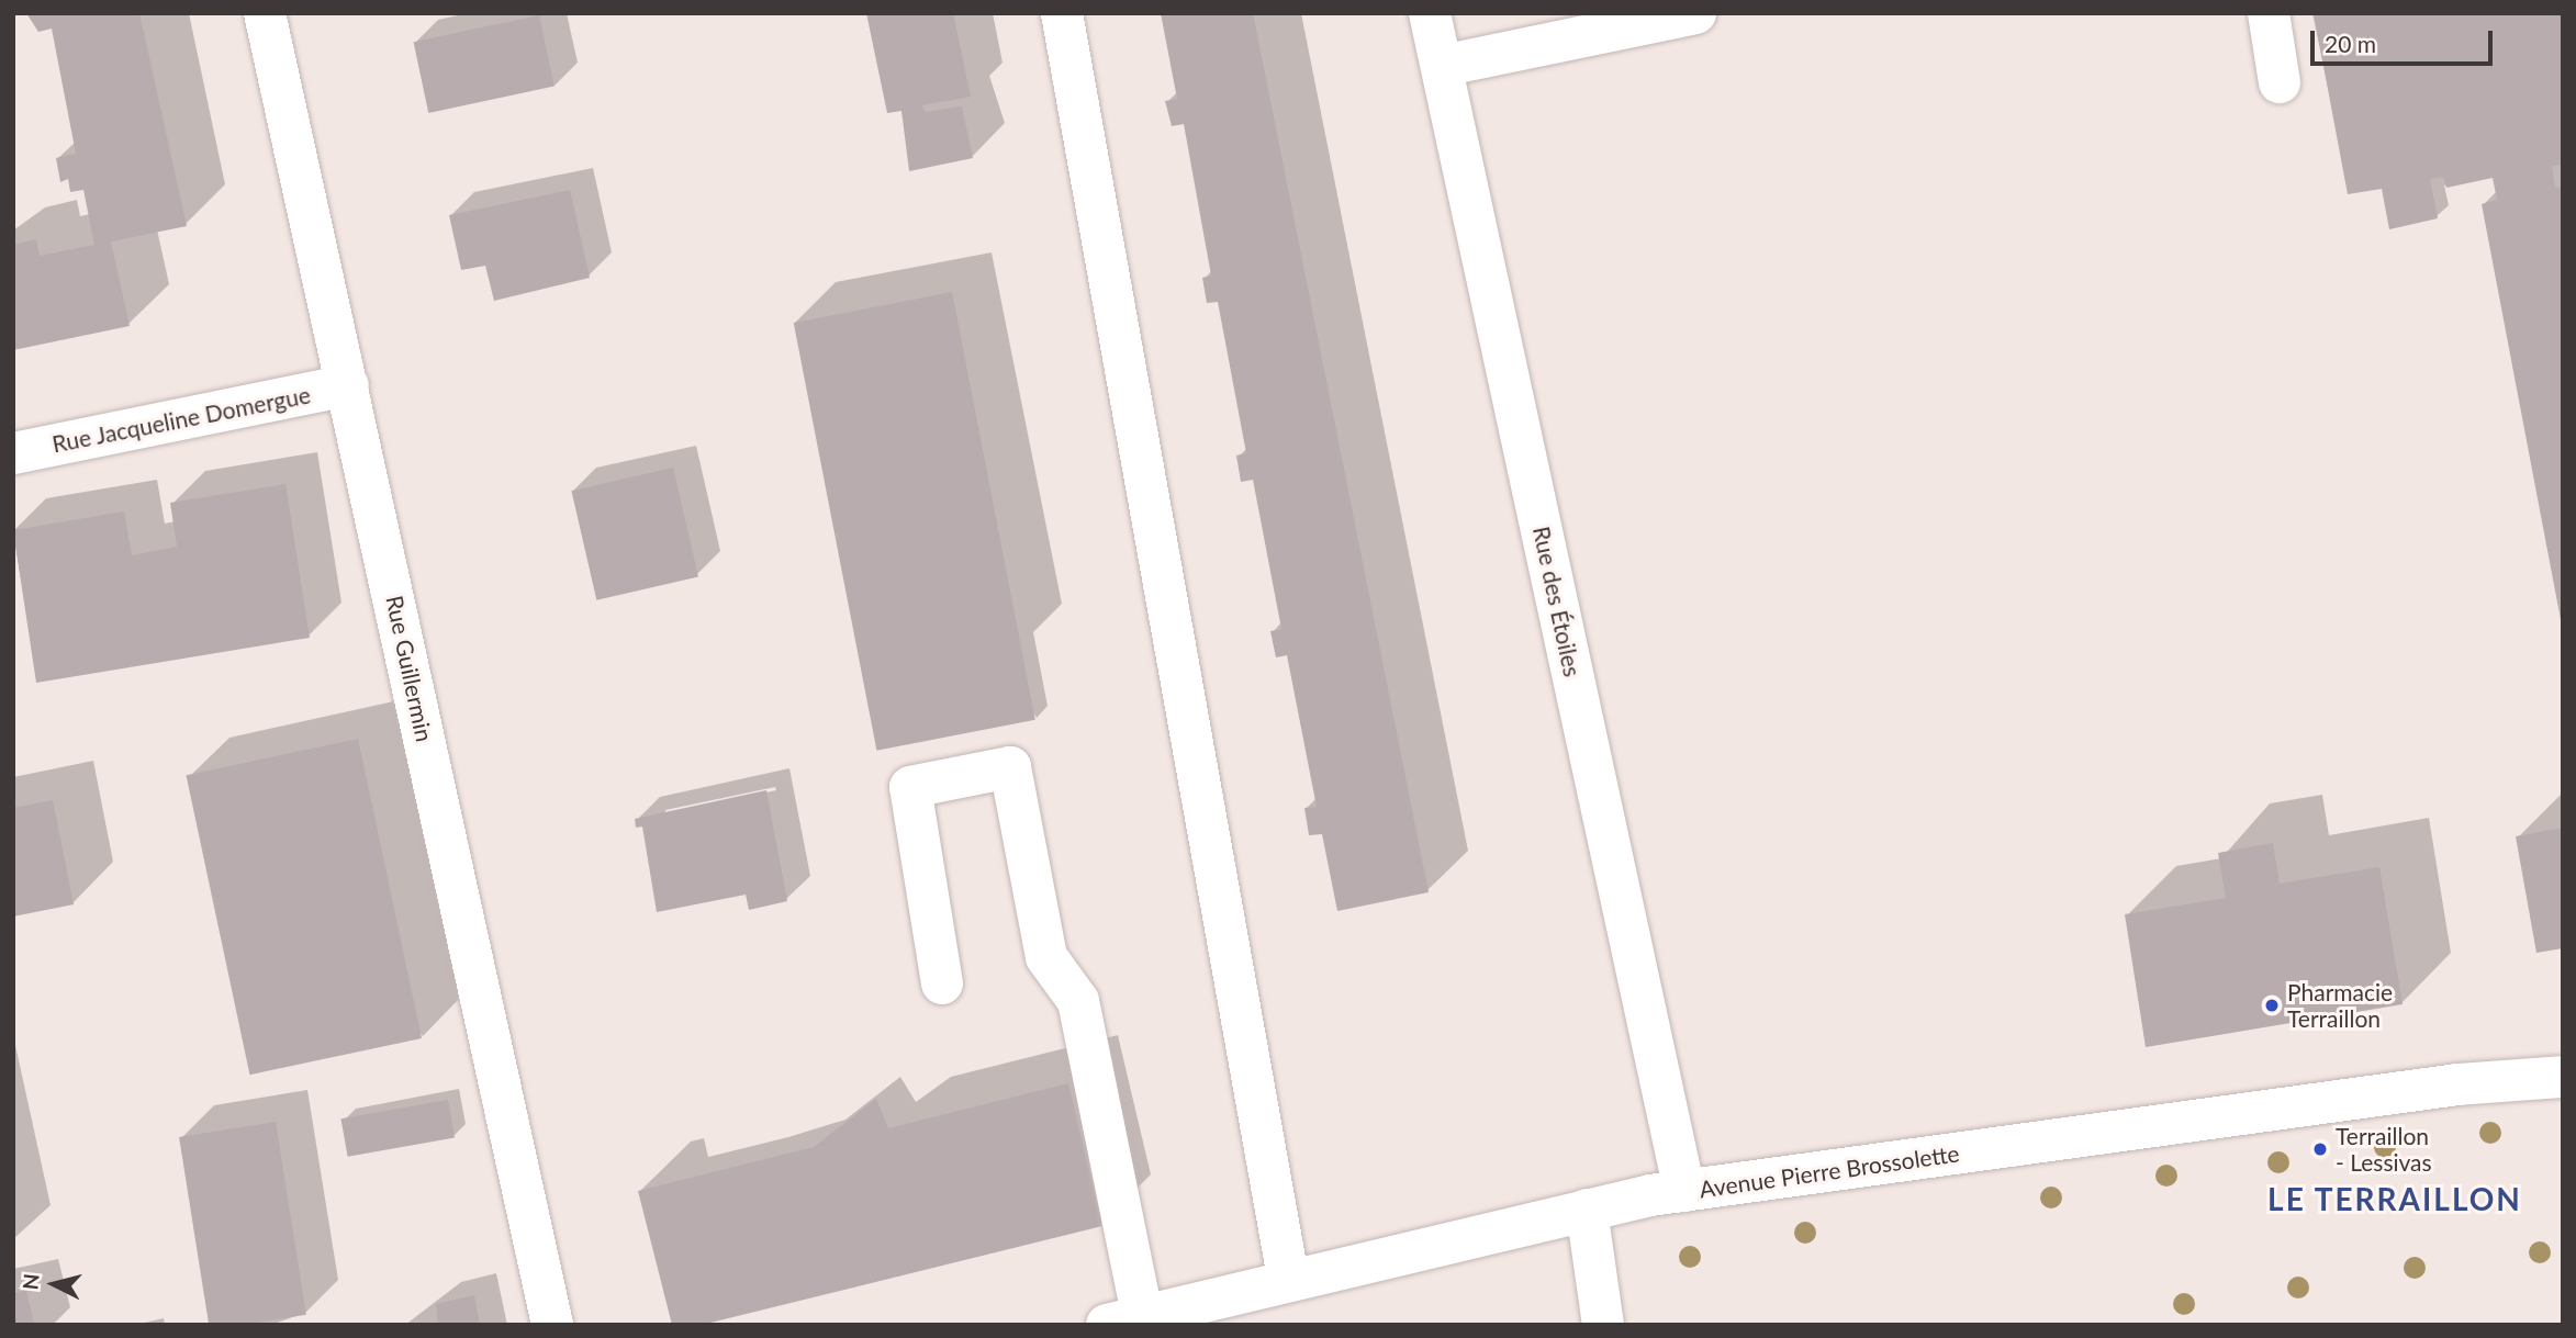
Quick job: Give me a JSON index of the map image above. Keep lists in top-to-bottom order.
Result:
{
  "streets": {
    "street": [
      "Rue Jacqueline Domergue",
      "Rue des Étoiles",
      "Rue Guillermin",
      "Avenue Pierre Brossolette"
    ]
  },
  "crossings": [
    ["Rue Jacqueline Domergue", "Rue Guillermin"],
    ["Rue des Étoiles", "Avenue Pierre Brossolette"]
  ],
  "districts": ["LE TERRAILLON"],
  "places": ["Pharmacie Terraillon", "Terraillon - Lessivas"],
  "scale_bar": "20 m",
  "north": "left"
}
